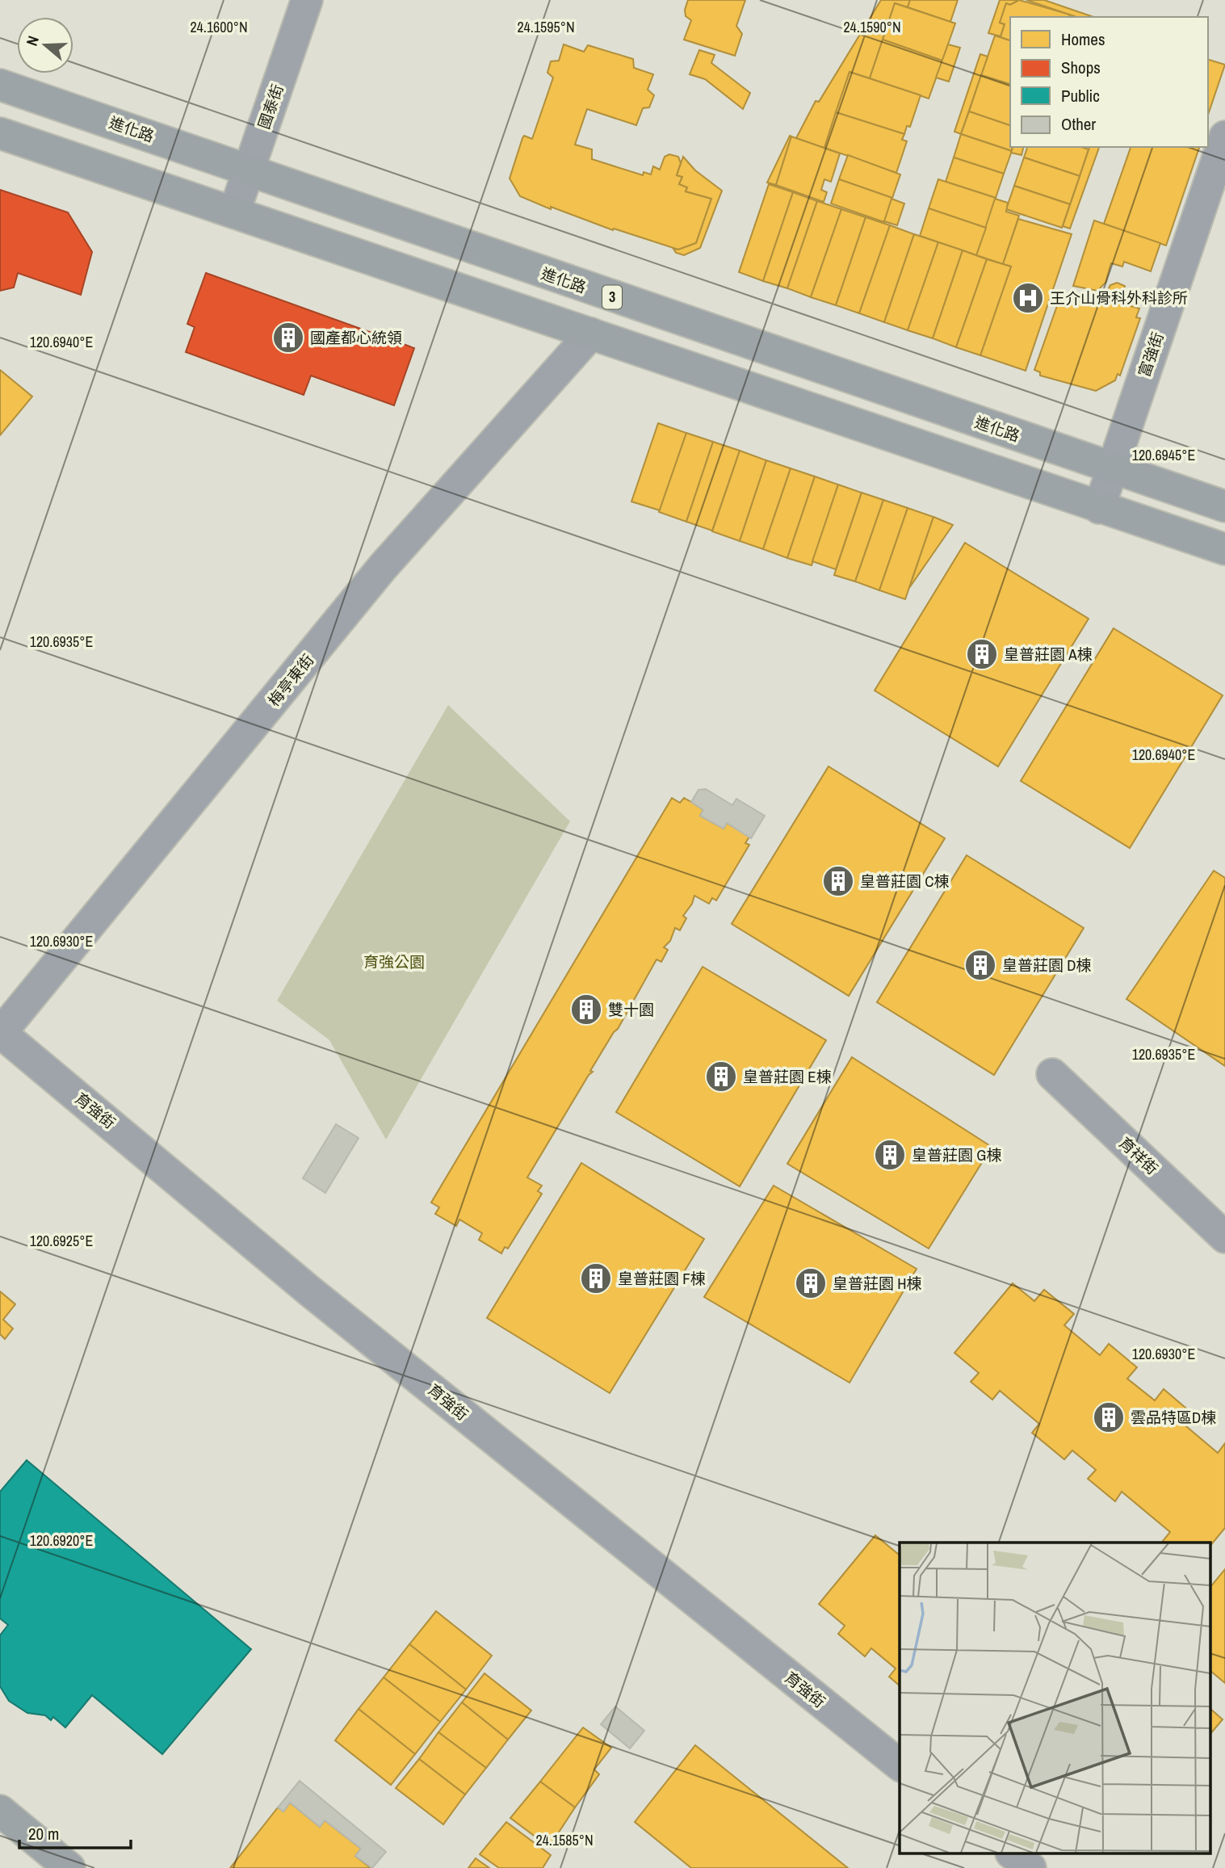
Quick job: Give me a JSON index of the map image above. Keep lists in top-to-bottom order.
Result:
{
  "streets": {
    "main road": ["進化路", "3"],
    "street": [
      "國泰街",
      "富強街",
      "梅亭東街",
      "育強街",
      "育祥街"
    ]
  },
  "crossings": [
    ["國泰街", "進化路"],
    ["進化路", "富強街"],
    ["梅亭東街", "育強街"]
  ],
  "parks": ["育強公園"],
  "places": {
    "hospital": ["王介山骨科外科診所"],
    "building": [
      "國產都心統領",
      "皇普莊園 A棟",
      "皇普莊園 C棟",
      "皇普莊園 D棟",
      "雙十園",
      "皇普莊園 E棟",
      "皇普莊園 G棟",
      "皇普莊園 F棟",
      "皇普莊園 H棟",
      "雲品特區D棟"
    ]
  },
  "legend": [
    "Homes",
    "Shops",
    "Public",
    "Other"
  ],
  "scale_bar": "20 m",
  "north": "left",
  "coordinates": [
    "24.1600°N",
    "24.1595°N",
    "24.1590°N",
    "120.6940°E",
    "120.6945°E",
    "120.6935°E",
    "120.6930°E",
    "120.6925°E",
    "120.6920°E",
    "24.1585°N"
  ]
}
